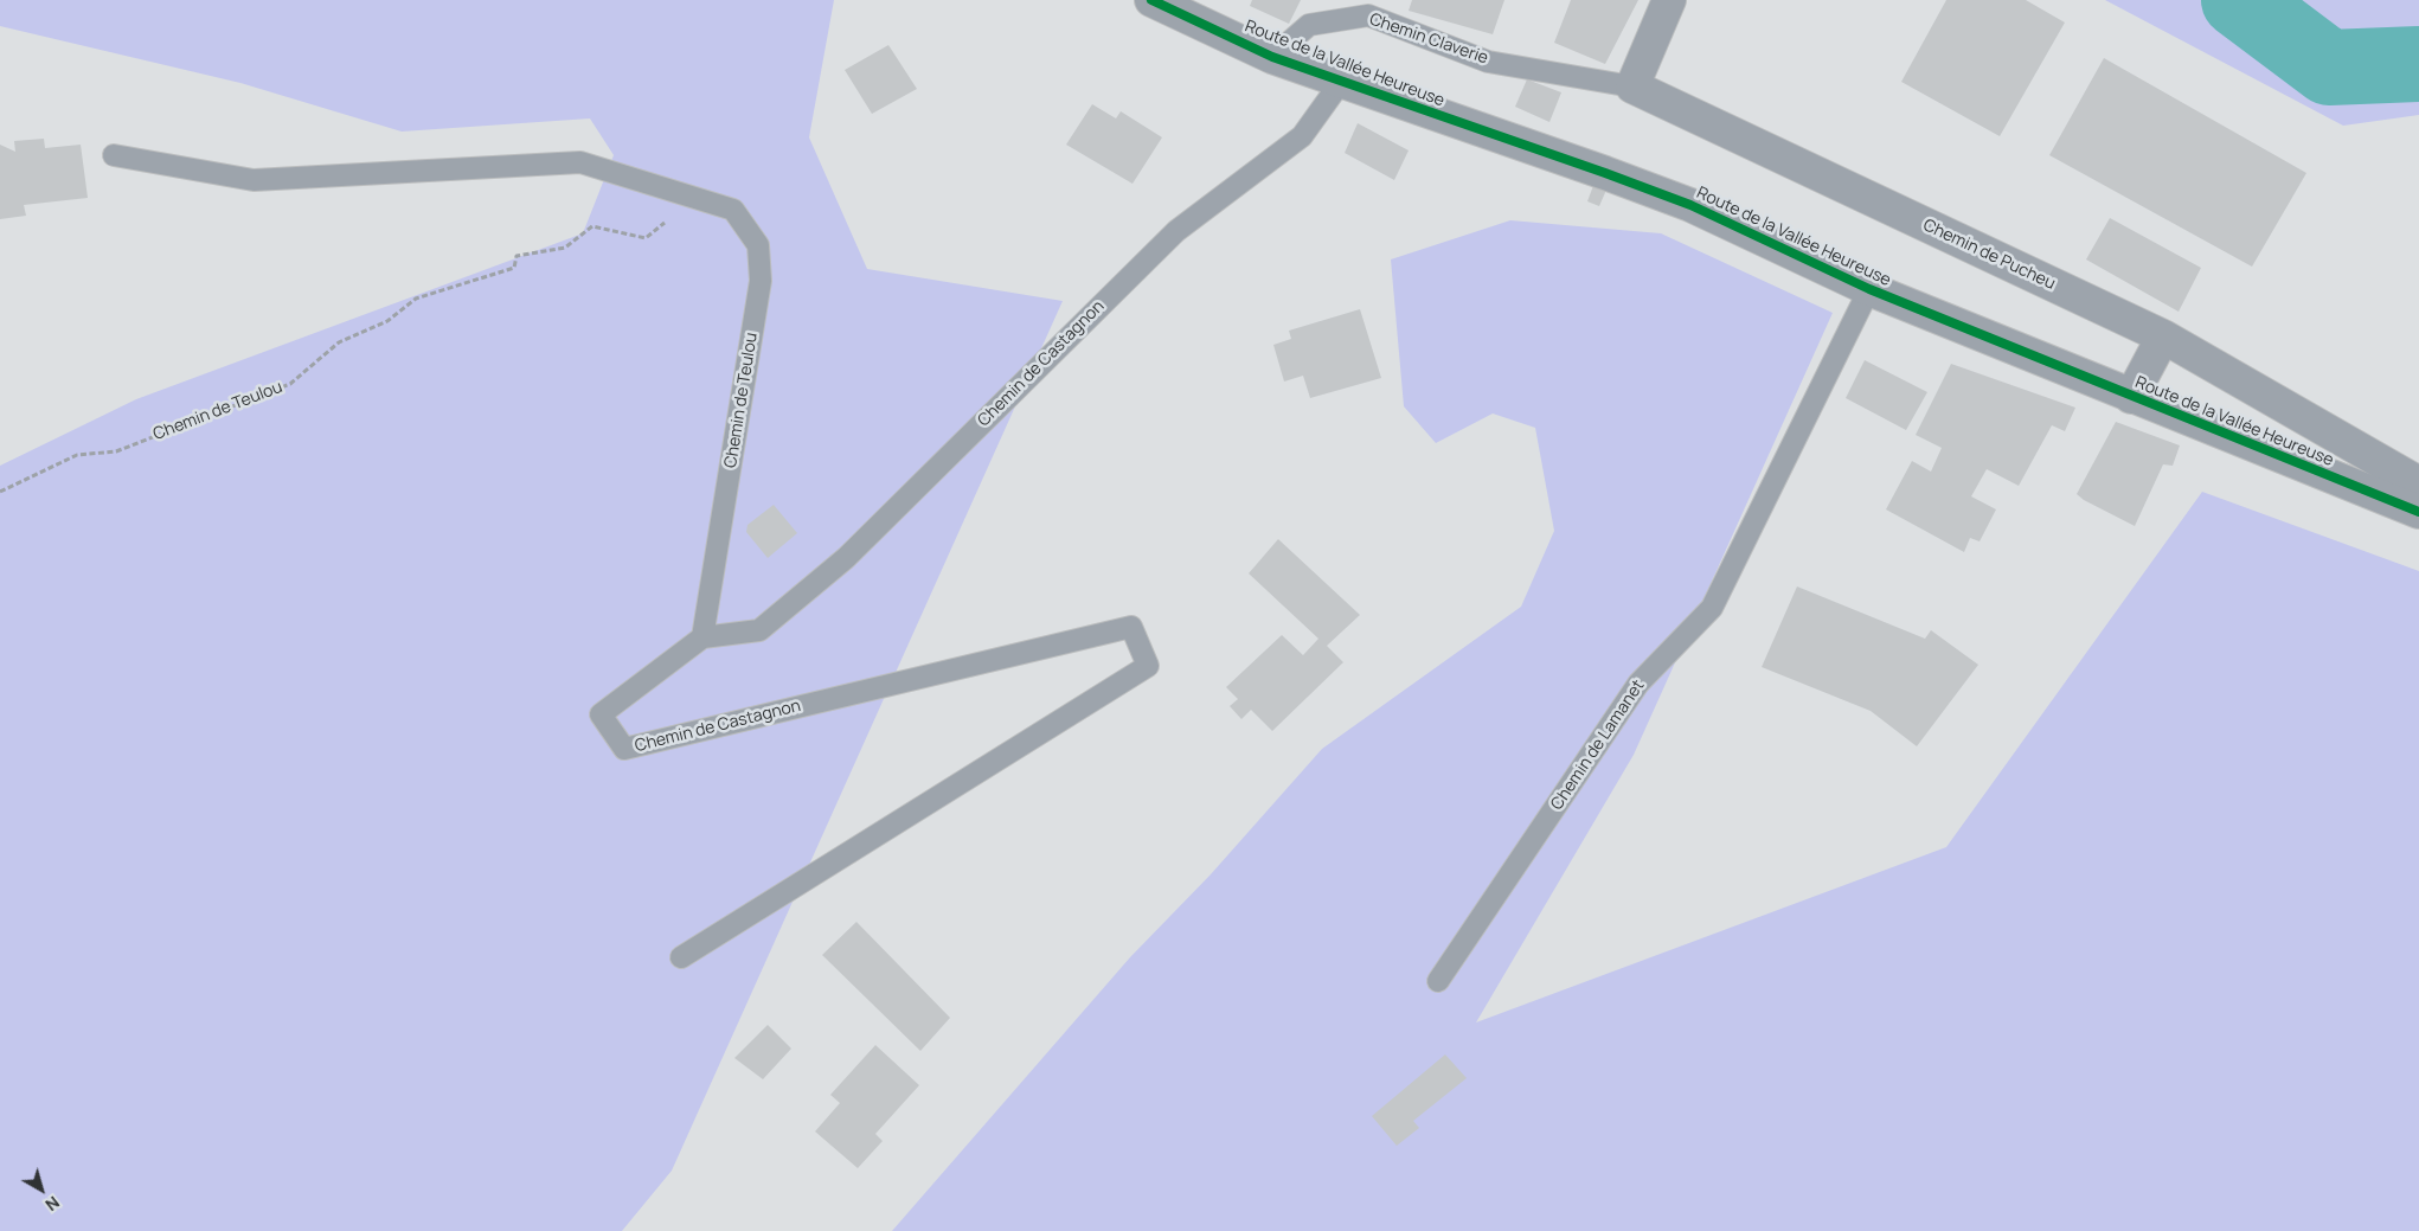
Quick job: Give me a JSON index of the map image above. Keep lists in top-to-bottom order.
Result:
{
  "streets": {
    "street": ["Route de la Vallée Heureuse", "Chemin de Pucheu"],
    "lane": [
      "Chemin Claverie",
      "Chemin de Castagnon",
      "Chemin de Teulou",
      "Chemin de Lamanet"
    ]
  },
  "crossings": [
    ["Chemin Claverie", "Route de la Vallée Heureuse"],
    ["Chemin Claverie", "Chemin de Pucheu"],
    ["Route de la Vallée Heureuse", "Chemin de Castagnon"],
    ["Route de la Vallée Heureuse", "Chemin de Lamanet"],
    ["Chemin de Castagnon", "Chemin de Teulou"]
  ],
  "north": "bottom right"
}
